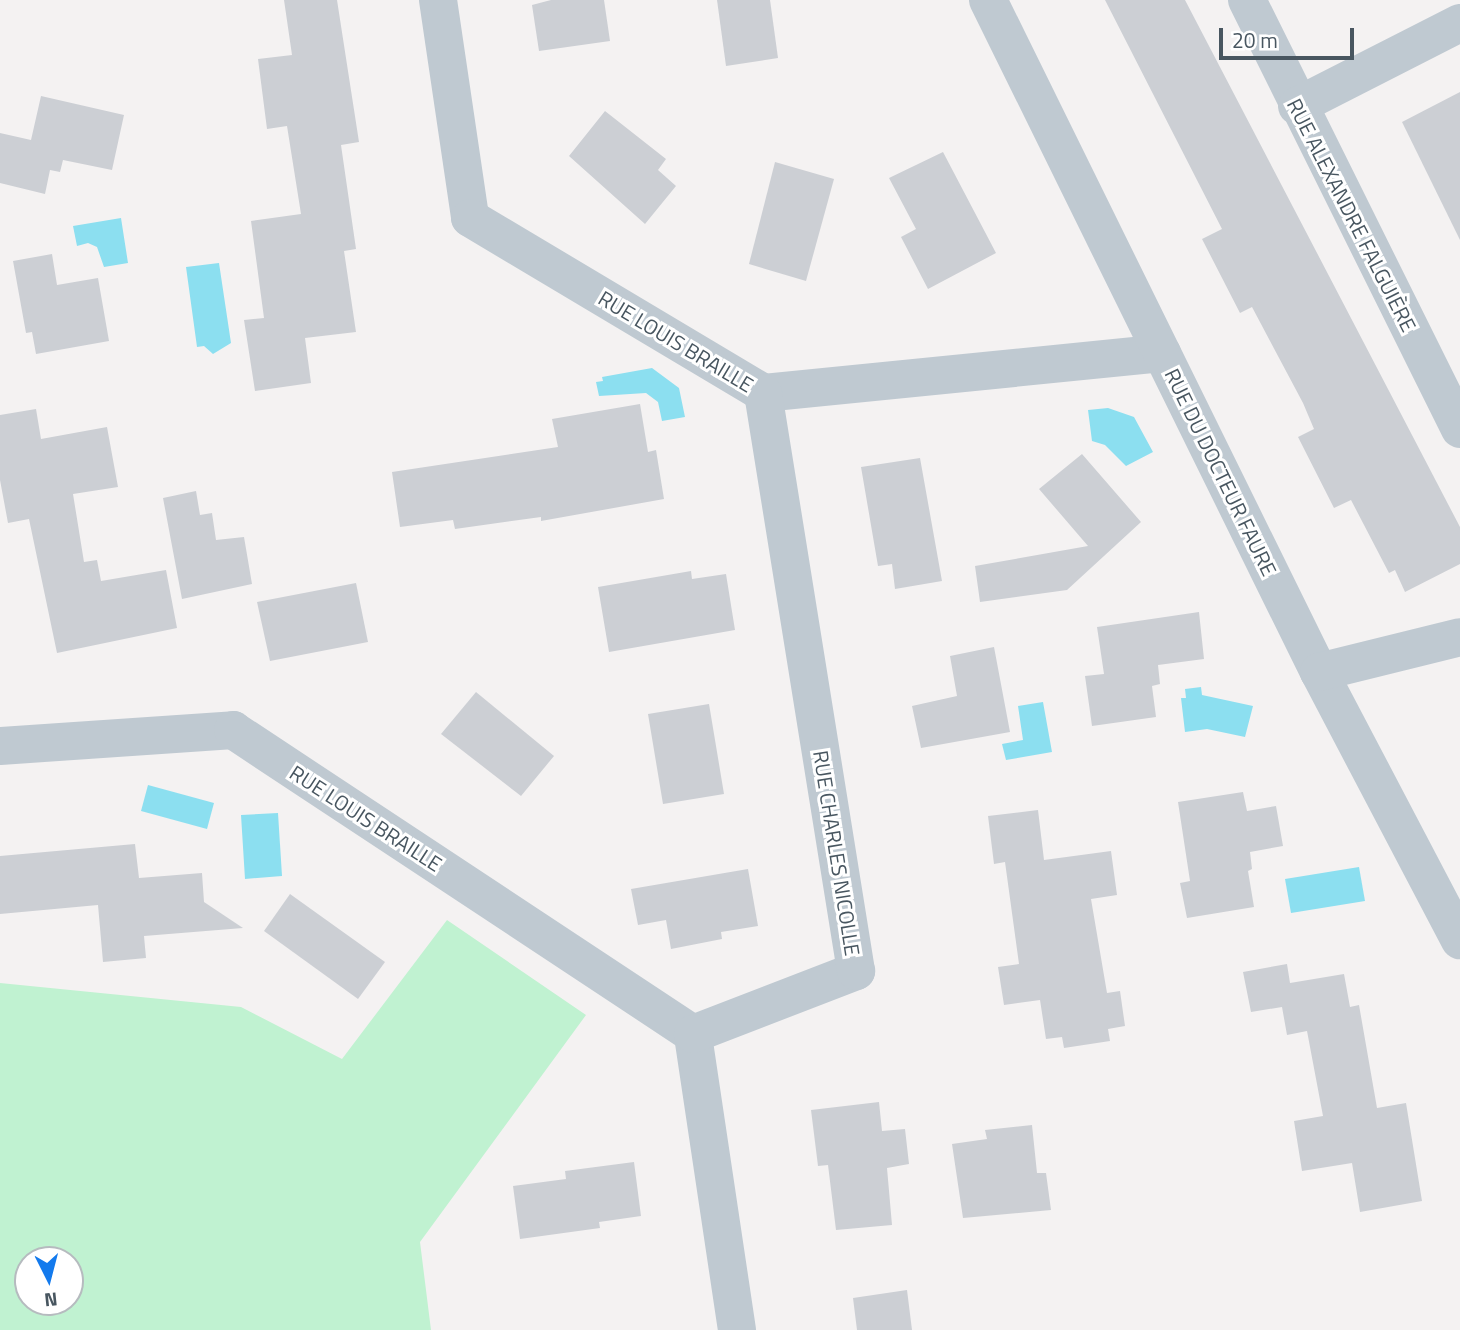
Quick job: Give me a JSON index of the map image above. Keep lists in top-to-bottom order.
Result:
{
  "streets": {
    "street": [
      "RUE ALEXANDRE FALGUIÈRE",
      "RUE LOUIS BRAILLE",
      "RUE DU DOCTEUR FAURE",
      "RUE CHARLES NICOLLE"
    ]
  },
  "crossings": [
    ["RUE LOUIS BRAILLE", "RUE DU DOCTEUR FAURE"],
    ["RUE LOUIS BRAILLE", "RUE CHARLES NICOLLE"]
  ],
  "scale_bar": "20 m",
  "north": "bottom"
}
